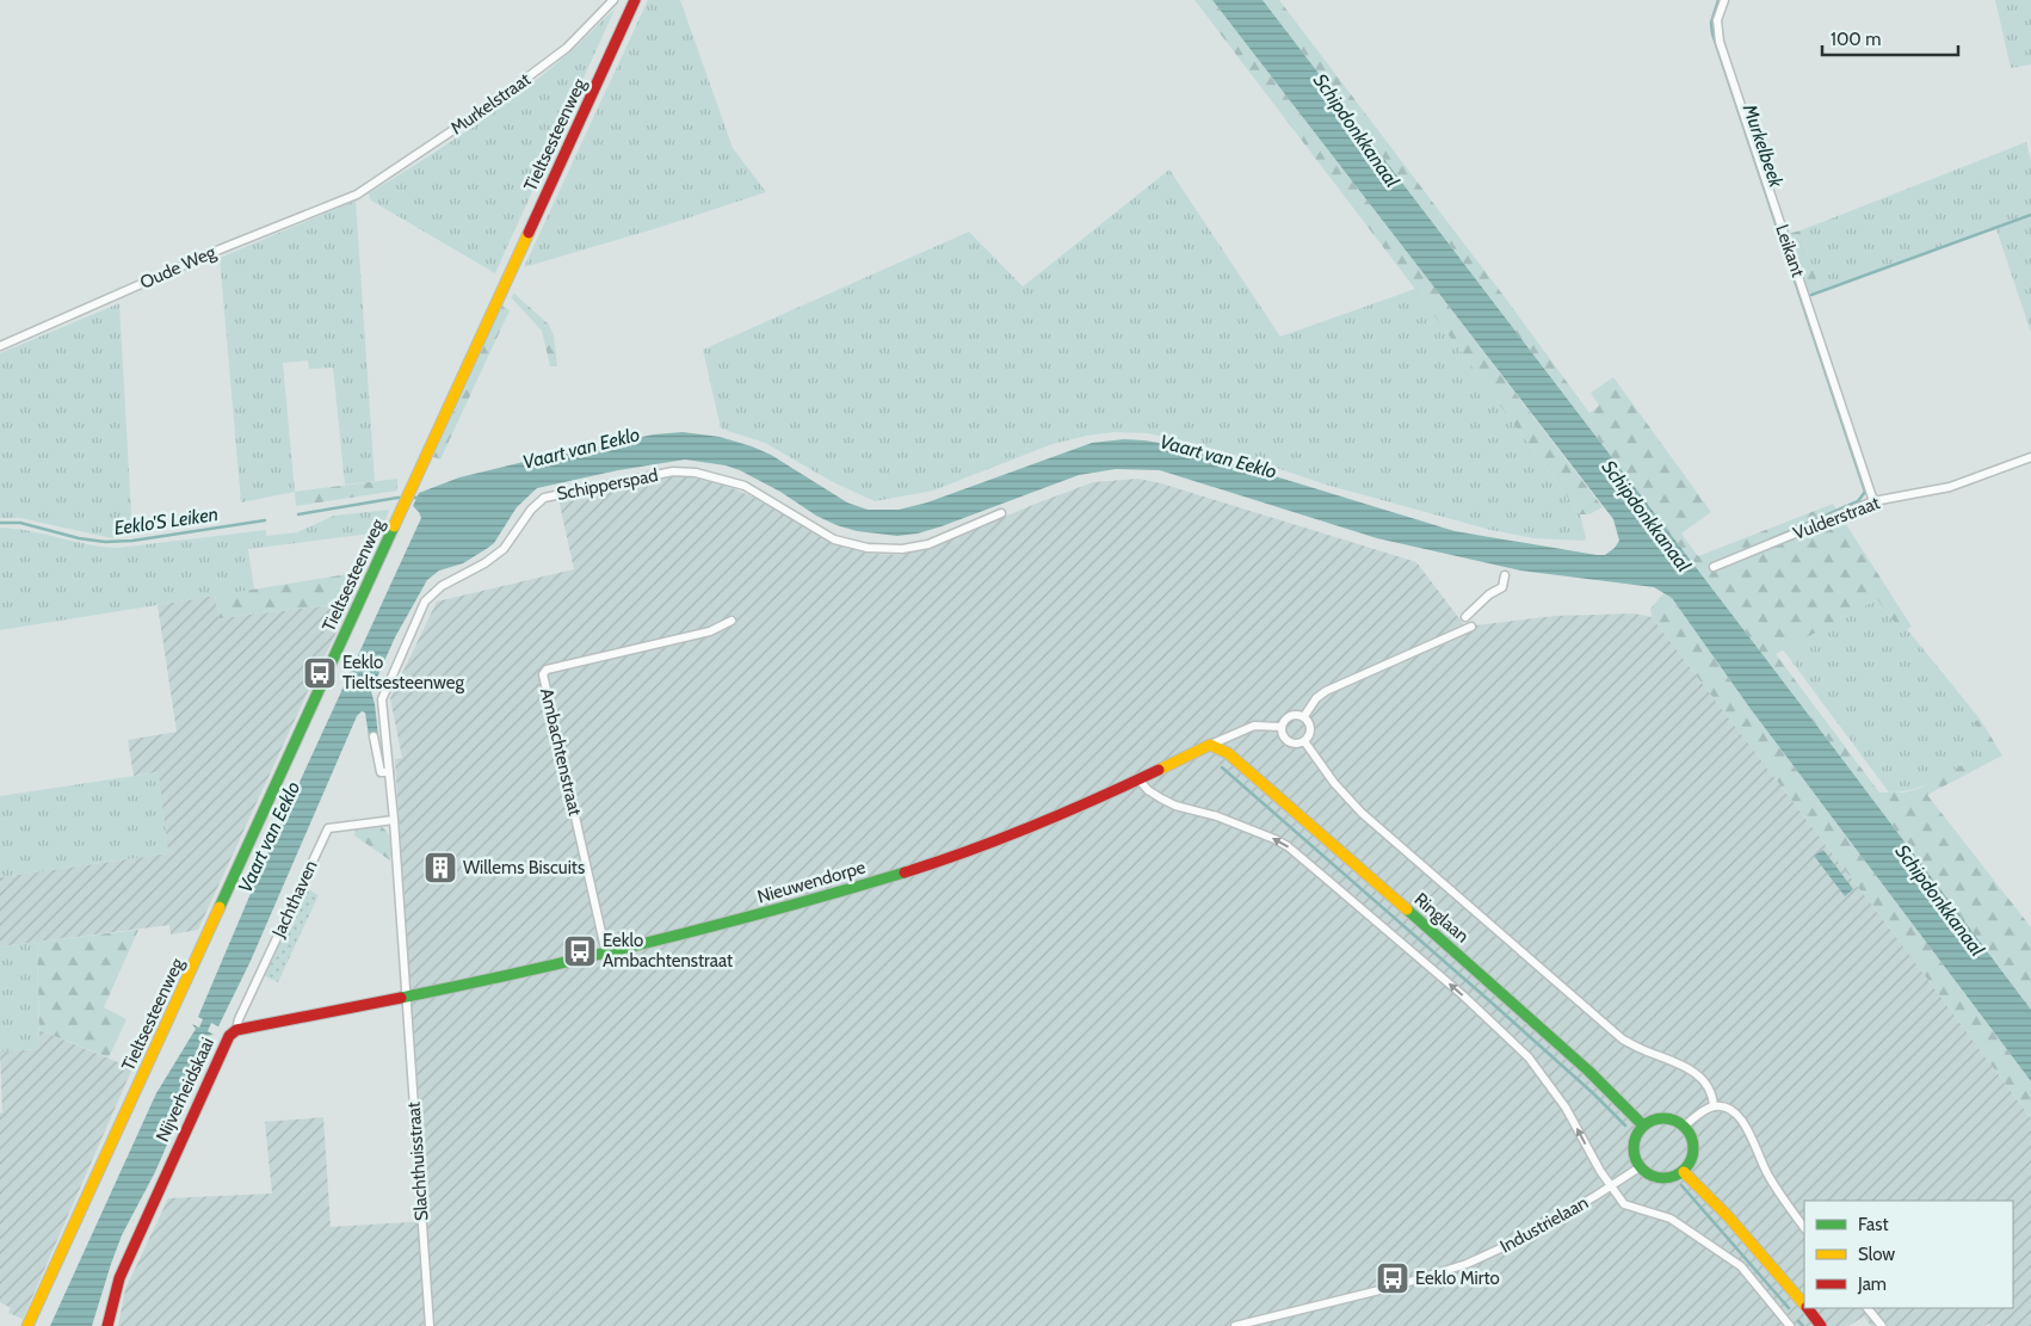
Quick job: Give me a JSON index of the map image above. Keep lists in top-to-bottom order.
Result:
{
  "streets": {
    "main road": [
      "Tieltsesteenweg",
      "Nieuwendorpe",
      "Ringlaan",
      "Nijverheidskaai"
    ],
    "street": [
      "Murkelstraat",
      "Leikant",
      "Oude Weg",
      "Schipperspad",
      "Vulderstraat",
      "Ambachtenstraat",
      "Jachthaven",
      "Slachthuisstraat",
      "Industrielaan"
    ]
  },
  "crossings": [
    ["Murkelstraat", "Oude Weg"],
    ["Leikant", "Vulderstraat"],
    ["Schipperspad", "Jachthaven"],
    ["Schipperspad", "Slachthuisstraat"],
    ["Ambachtenstraat", "Nieuwendorpe"],
    ["Nieuwendorpe", "Ringlaan"],
    ["Nieuwendorpe", "Nijverheidskaai"],
    ["Nieuwendorpe", "Slachthuisstraat"],
    ["Jachthaven", "Nijverheidskaai"],
    ["Jachthaven", "Slachthuisstraat"],
    ["Ringlaan", "Industrielaan"],
    ["Nijverheidskaai", "Slachthuisstraat"]
  ],
  "water": [
    "Schipdonkkanaal",
    "Murkelbeek",
    "Vaart van Eeklo",
    "Eeklo'S Leiken"
  ],
  "places": {
    "bus stop": ["Eeklo Tieltsesteenweg", "Eeklo Ambachtenstraat", "Eeklo Mirto"],
    "building": ["Willems Biscuits"]
  },
  "legend": ["Fast", "Slow", "Jam"],
  "scale_bar": "100 m"
}
